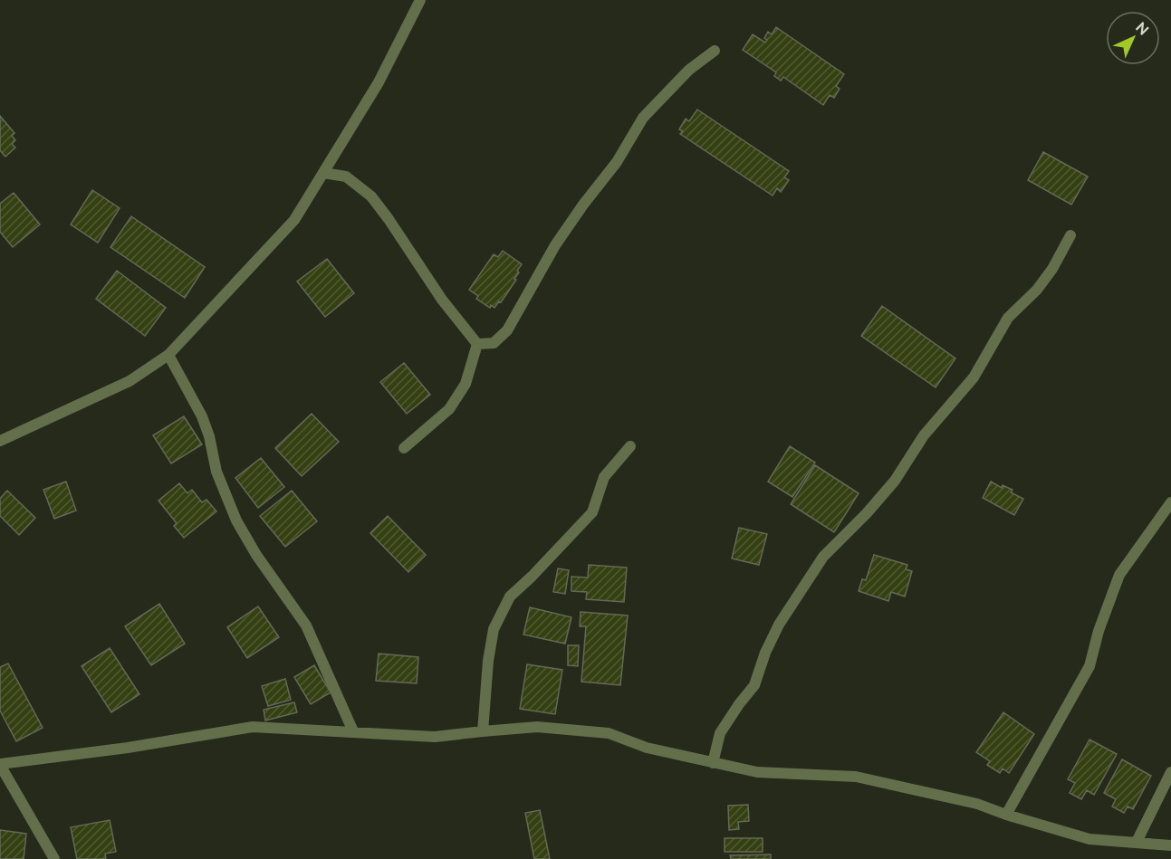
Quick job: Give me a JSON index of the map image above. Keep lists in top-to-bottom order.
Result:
{
  "north": "top right"
}
